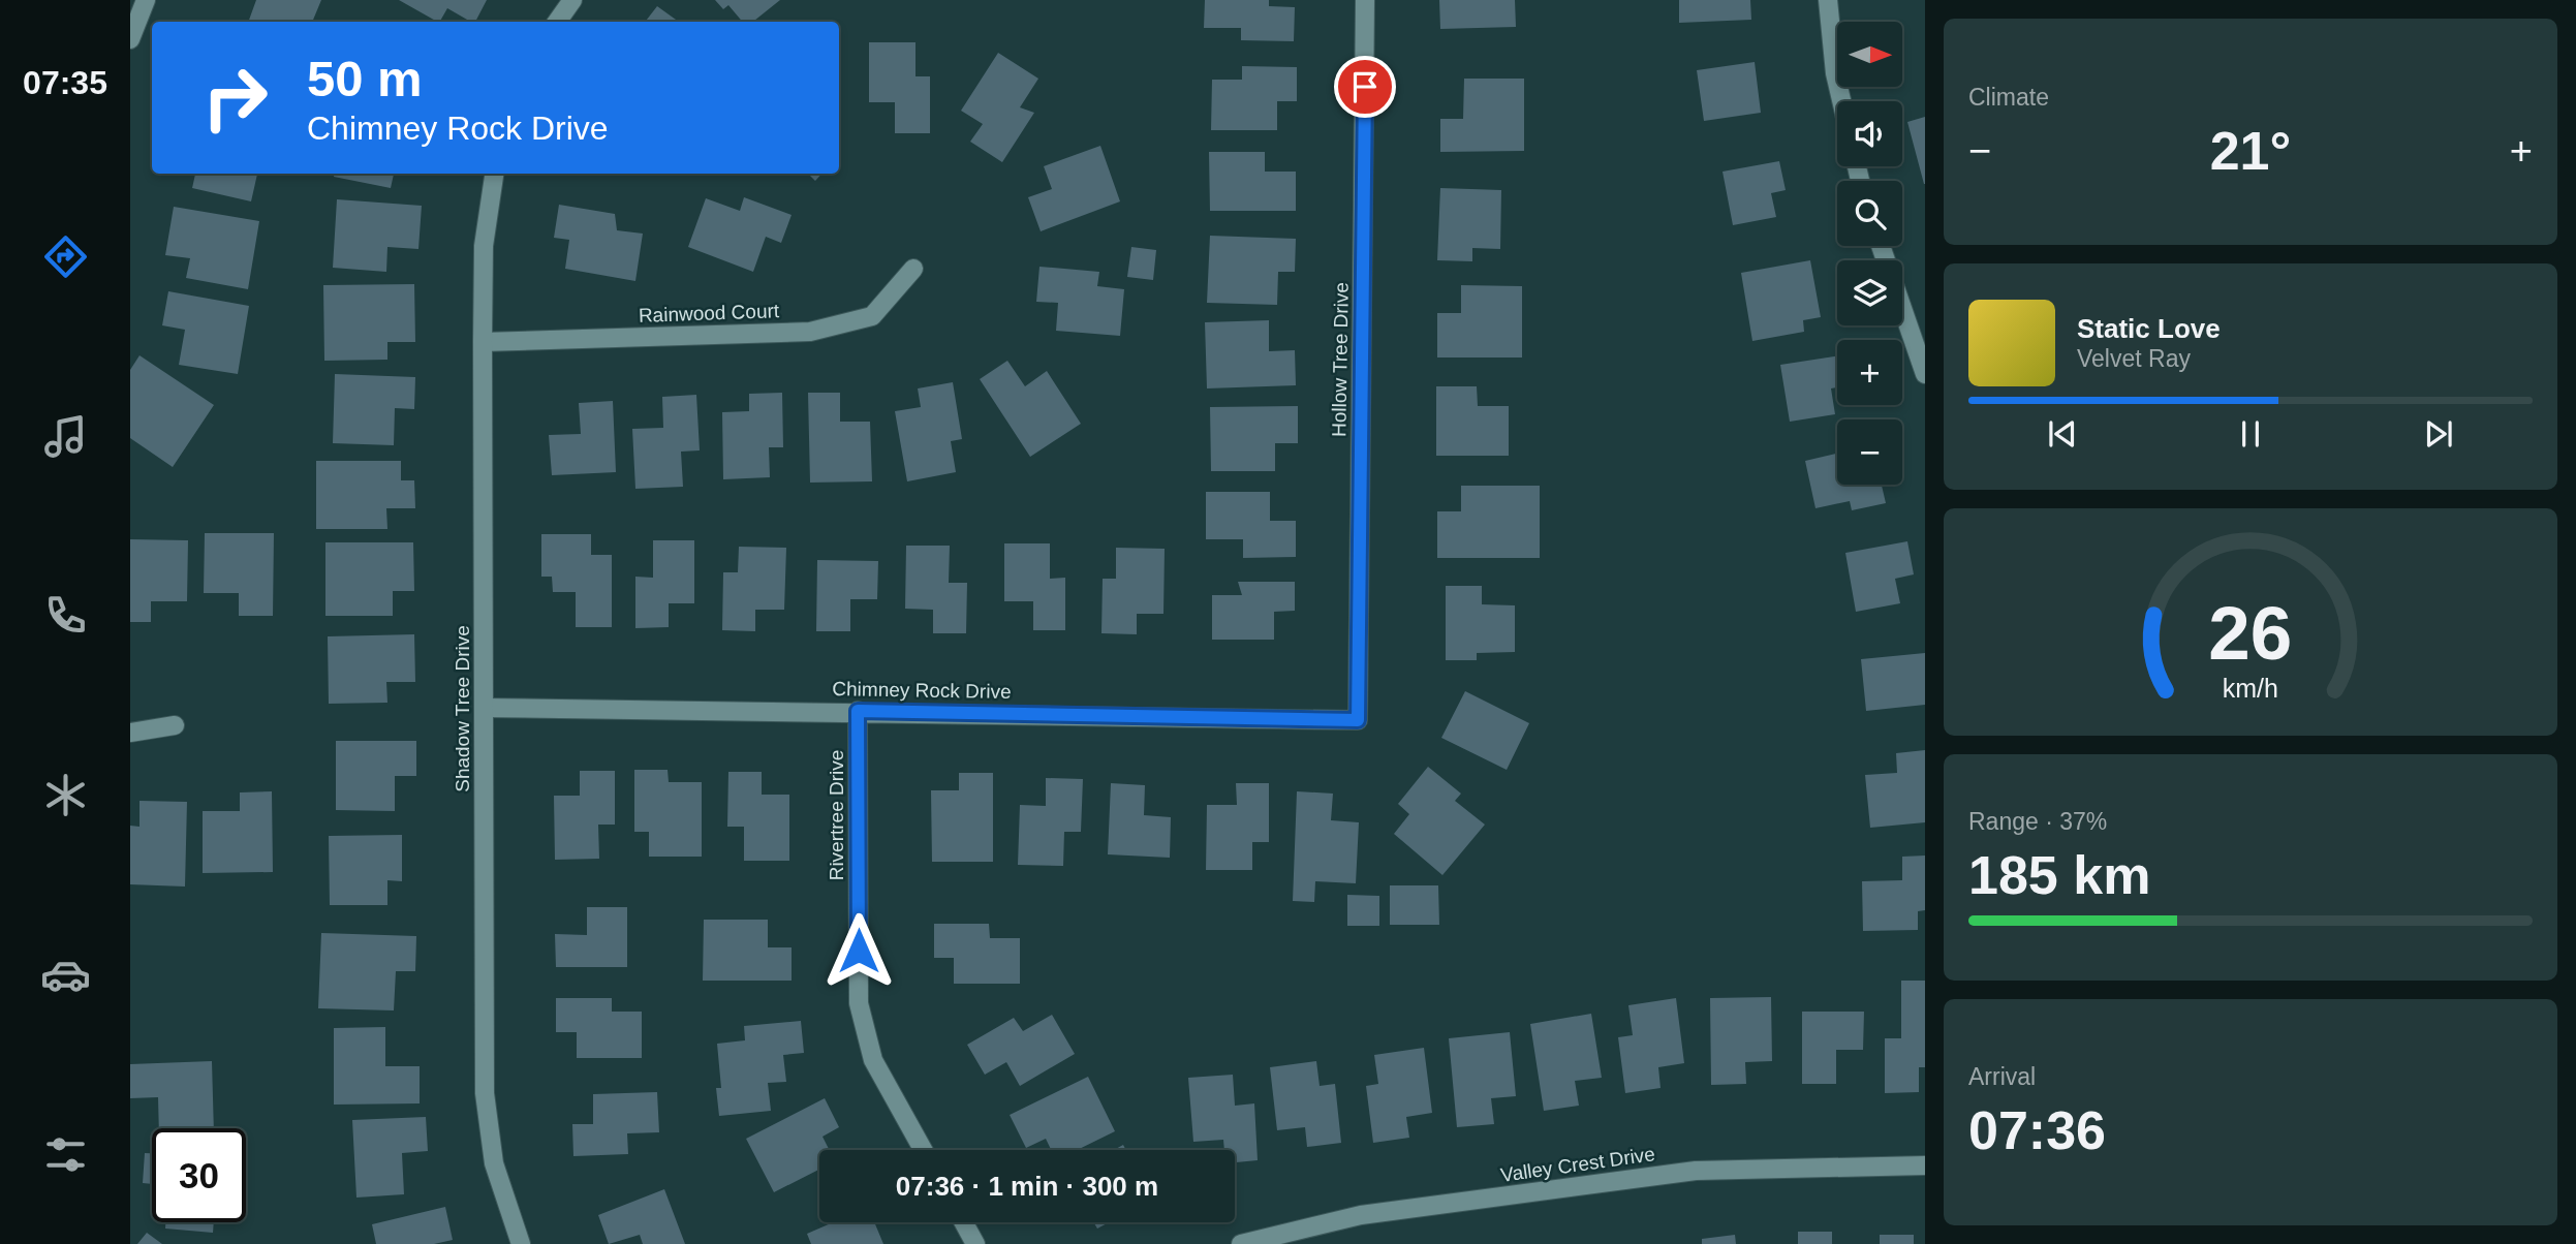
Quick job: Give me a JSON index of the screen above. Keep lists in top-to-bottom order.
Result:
{
  "streets": {
    "street": [
      "Rainwood Court",
      "Hollow Tree Drive",
      "Chimney Rock Drive",
      "Shadow Tree Drive",
      "Rivertree Drive",
      "Valley Crest Drive"
    ]
  },
  "crossings": [
    ["Rainwood Court", "Shadow Tree Drive"],
    ["Hollow Tree Drive", "Chimney Rock Drive"],
    ["Chimney Rock Drive", "Shadow Tree Drive"],
    ["Chimney Rock Drive", "Rivertree Drive"]
  ],
  "north": "right",
  "page": {
    "tabs": "07:35",
    "tile": [
      "Climate",
      ["Range · 37%", "185 km"],
      ["Arrival", "07:36"]
    ],
    "map_buttons": ["+", "−"],
    "turn": ["50 m", "Chimney Rock Drive"],
    "heat": ["−", "21°", "+"],
    "song": ["Static Love", "Velvet Ray"],
    "limit": "30",
    "trip": "07:36 · 1 min · 300 m",
    "gauge": ["26", "km/h"]
  }
}
